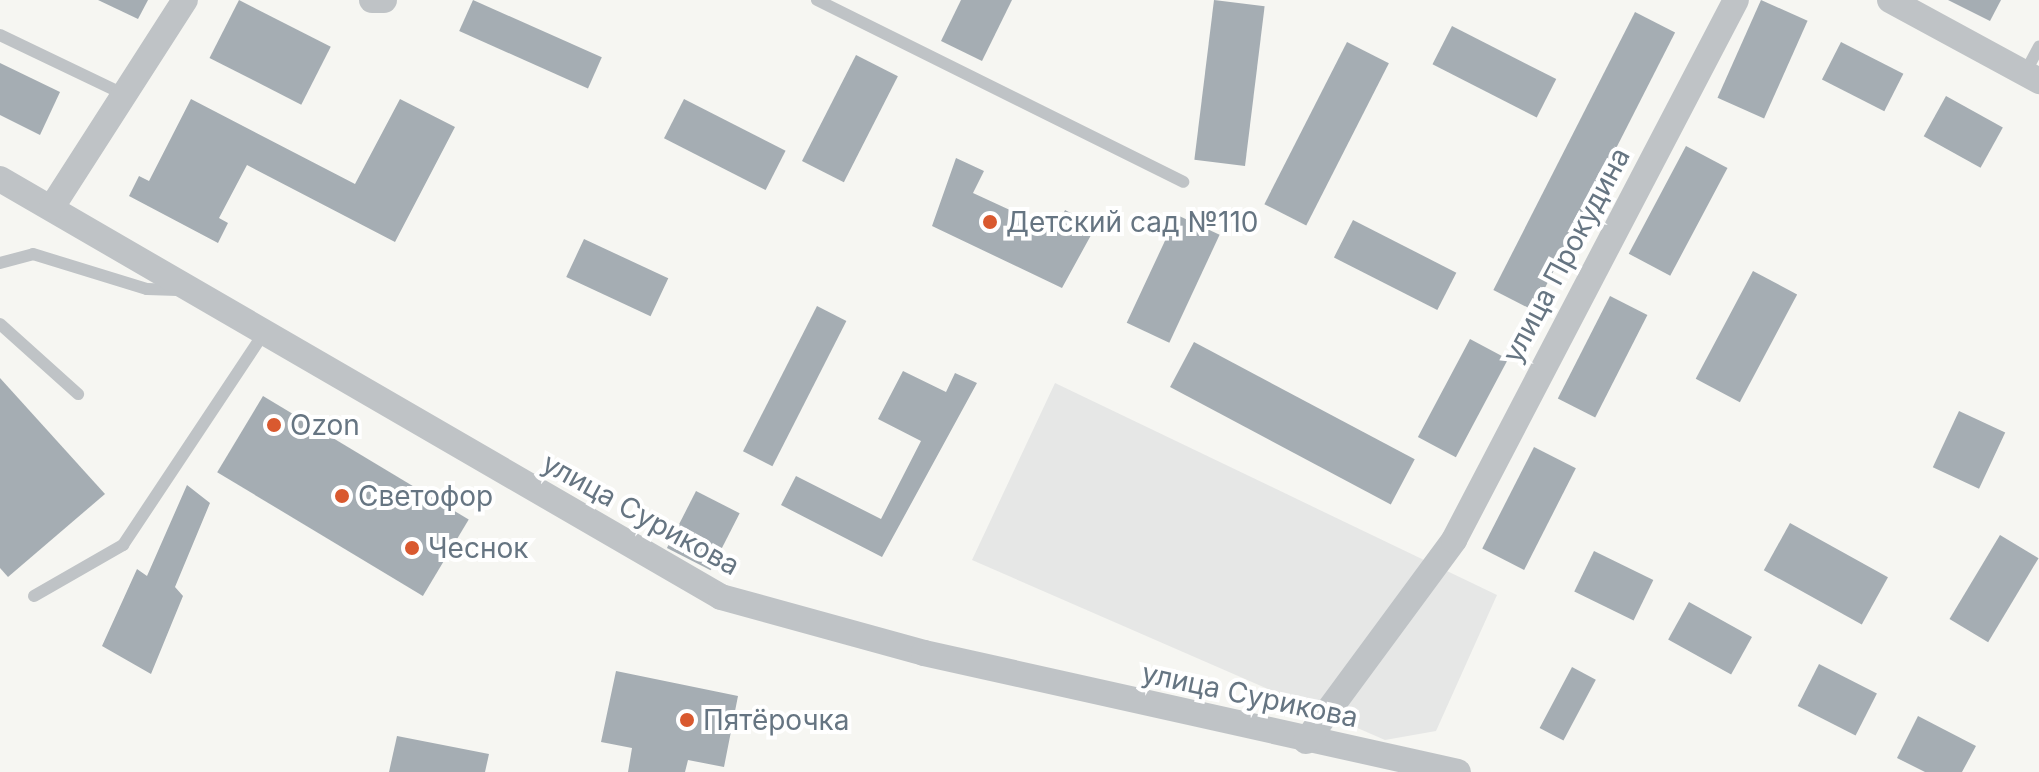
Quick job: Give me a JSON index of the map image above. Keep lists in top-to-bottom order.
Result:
{
  "streets": {
    "street": ["улица Прокудина", "улица Сурикова"]
  },
  "crossings": [
    ["улица Прокудина", "улица Сурикова"]
  ],
  "places": [
    "Детский сад №110",
    "Ozon",
    "Светофор",
    "Чеснок",
    "Пятёрочка"
  ]
}
